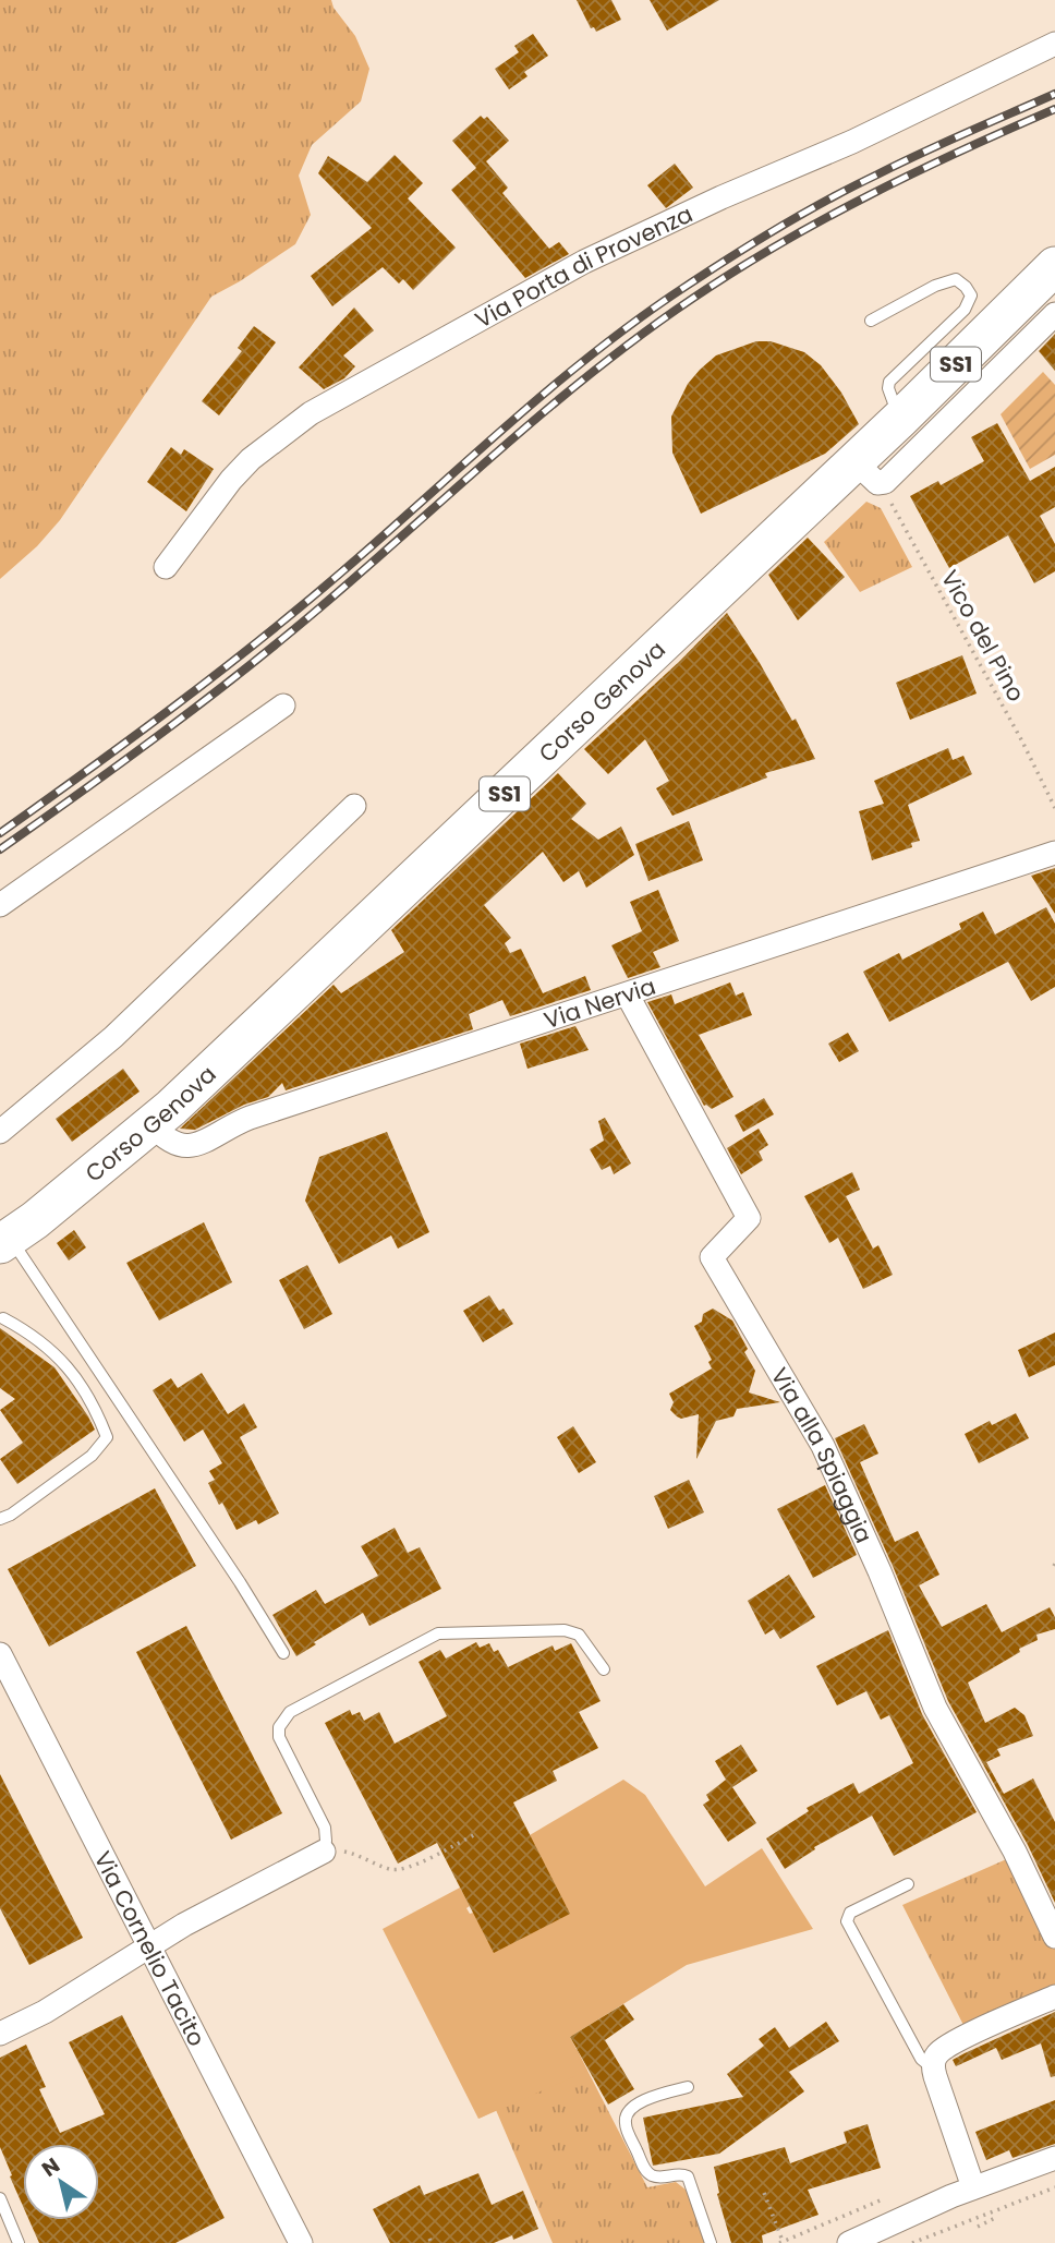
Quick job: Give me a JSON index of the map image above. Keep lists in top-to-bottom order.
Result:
{
  "streets": {
    "main road": ["SS1", "Corso Genova"],
    "street": [
      "Via Porta di Provenza",
      "Via Nervia",
      "Via alla Spiaggia",
      "Via Cornelio Tacito"
    ],
    "path": ["Vico del Pino"]
  },
  "crossings": [
    ["Vico del Pino", "Corso Genova"],
    ["Corso Genova", "Via Nervia"],
    ["Via Nervia", "Via alla Spiaggia"]
  ],
  "north": "top left"
}
